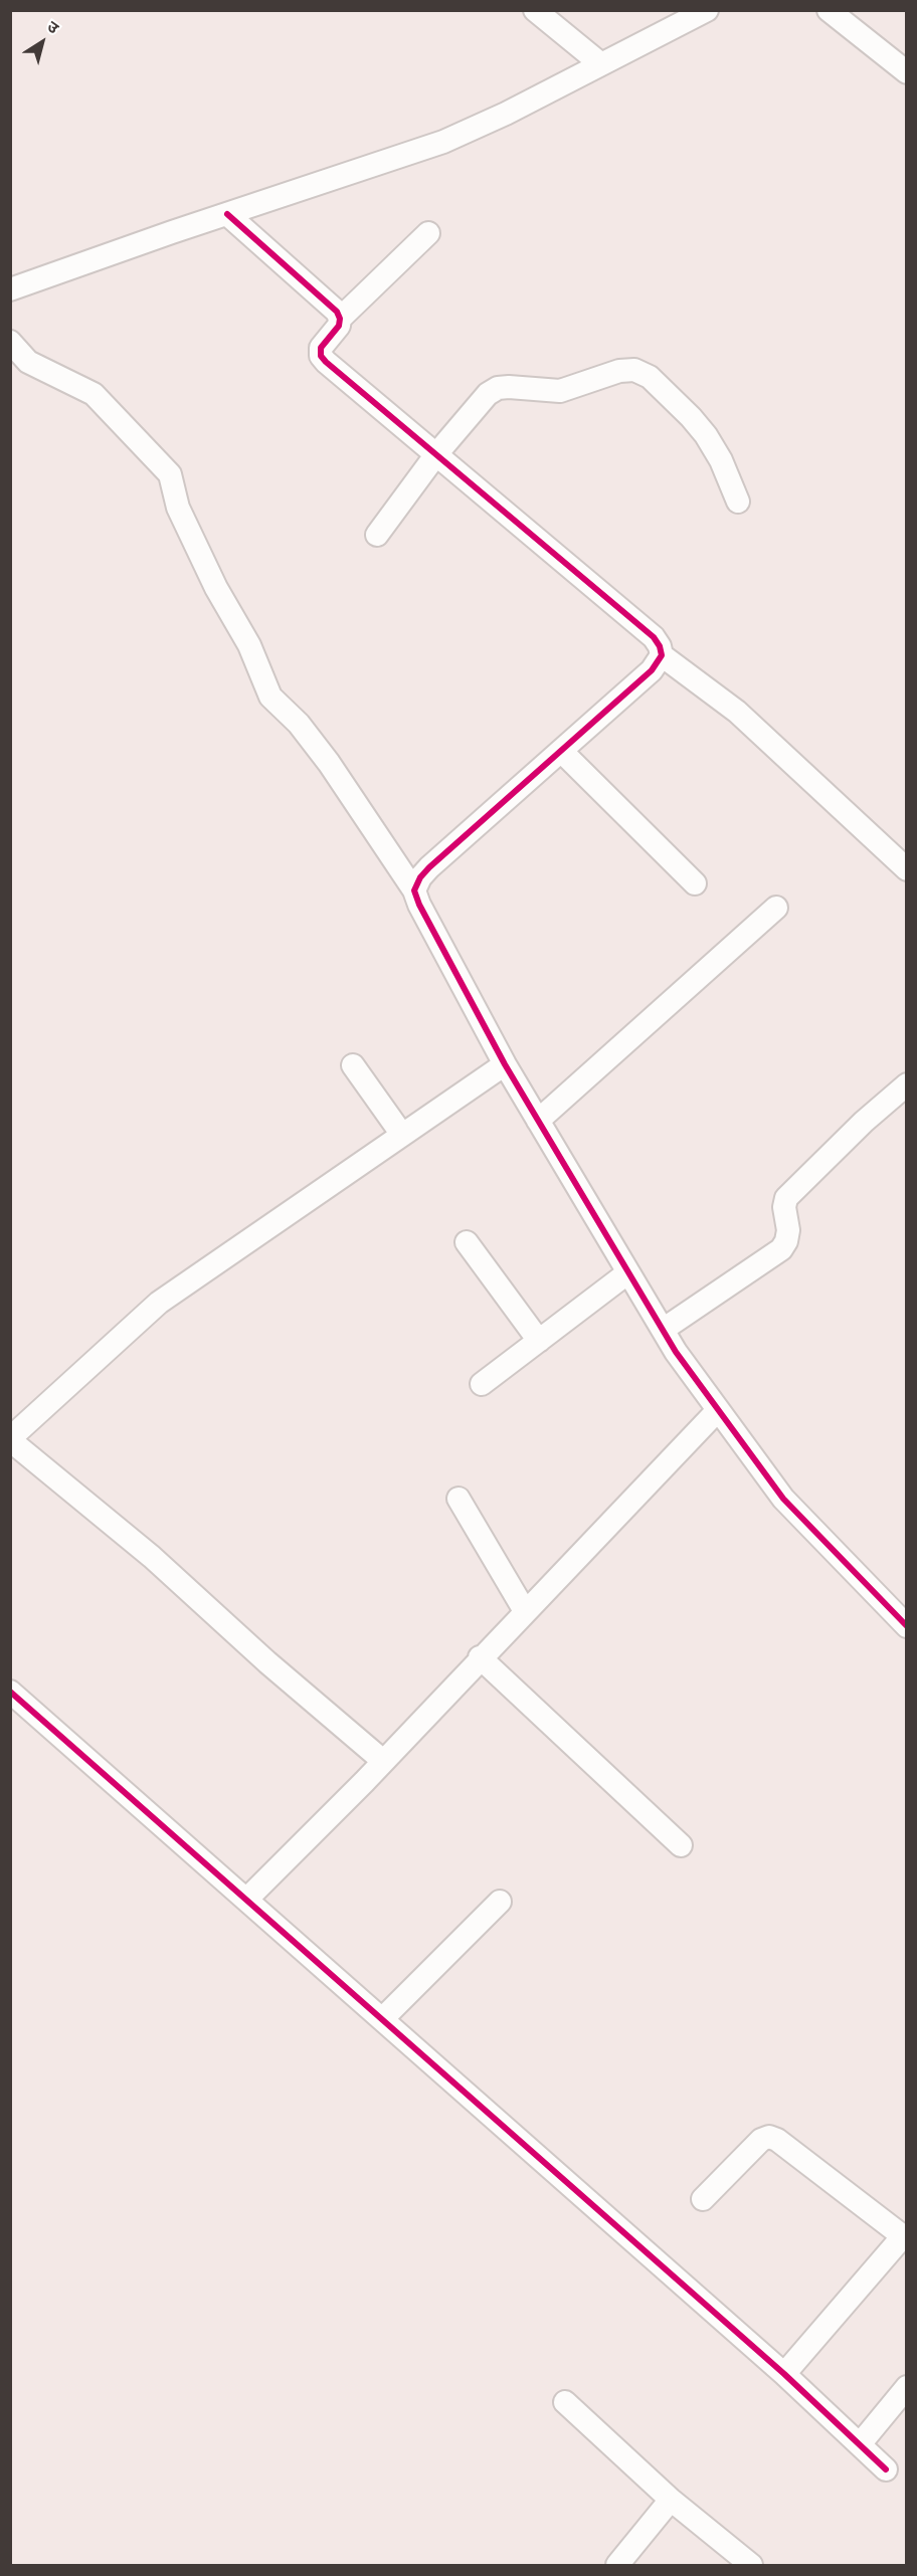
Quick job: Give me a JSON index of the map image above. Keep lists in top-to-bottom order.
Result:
{
  "north": "top right"
}
